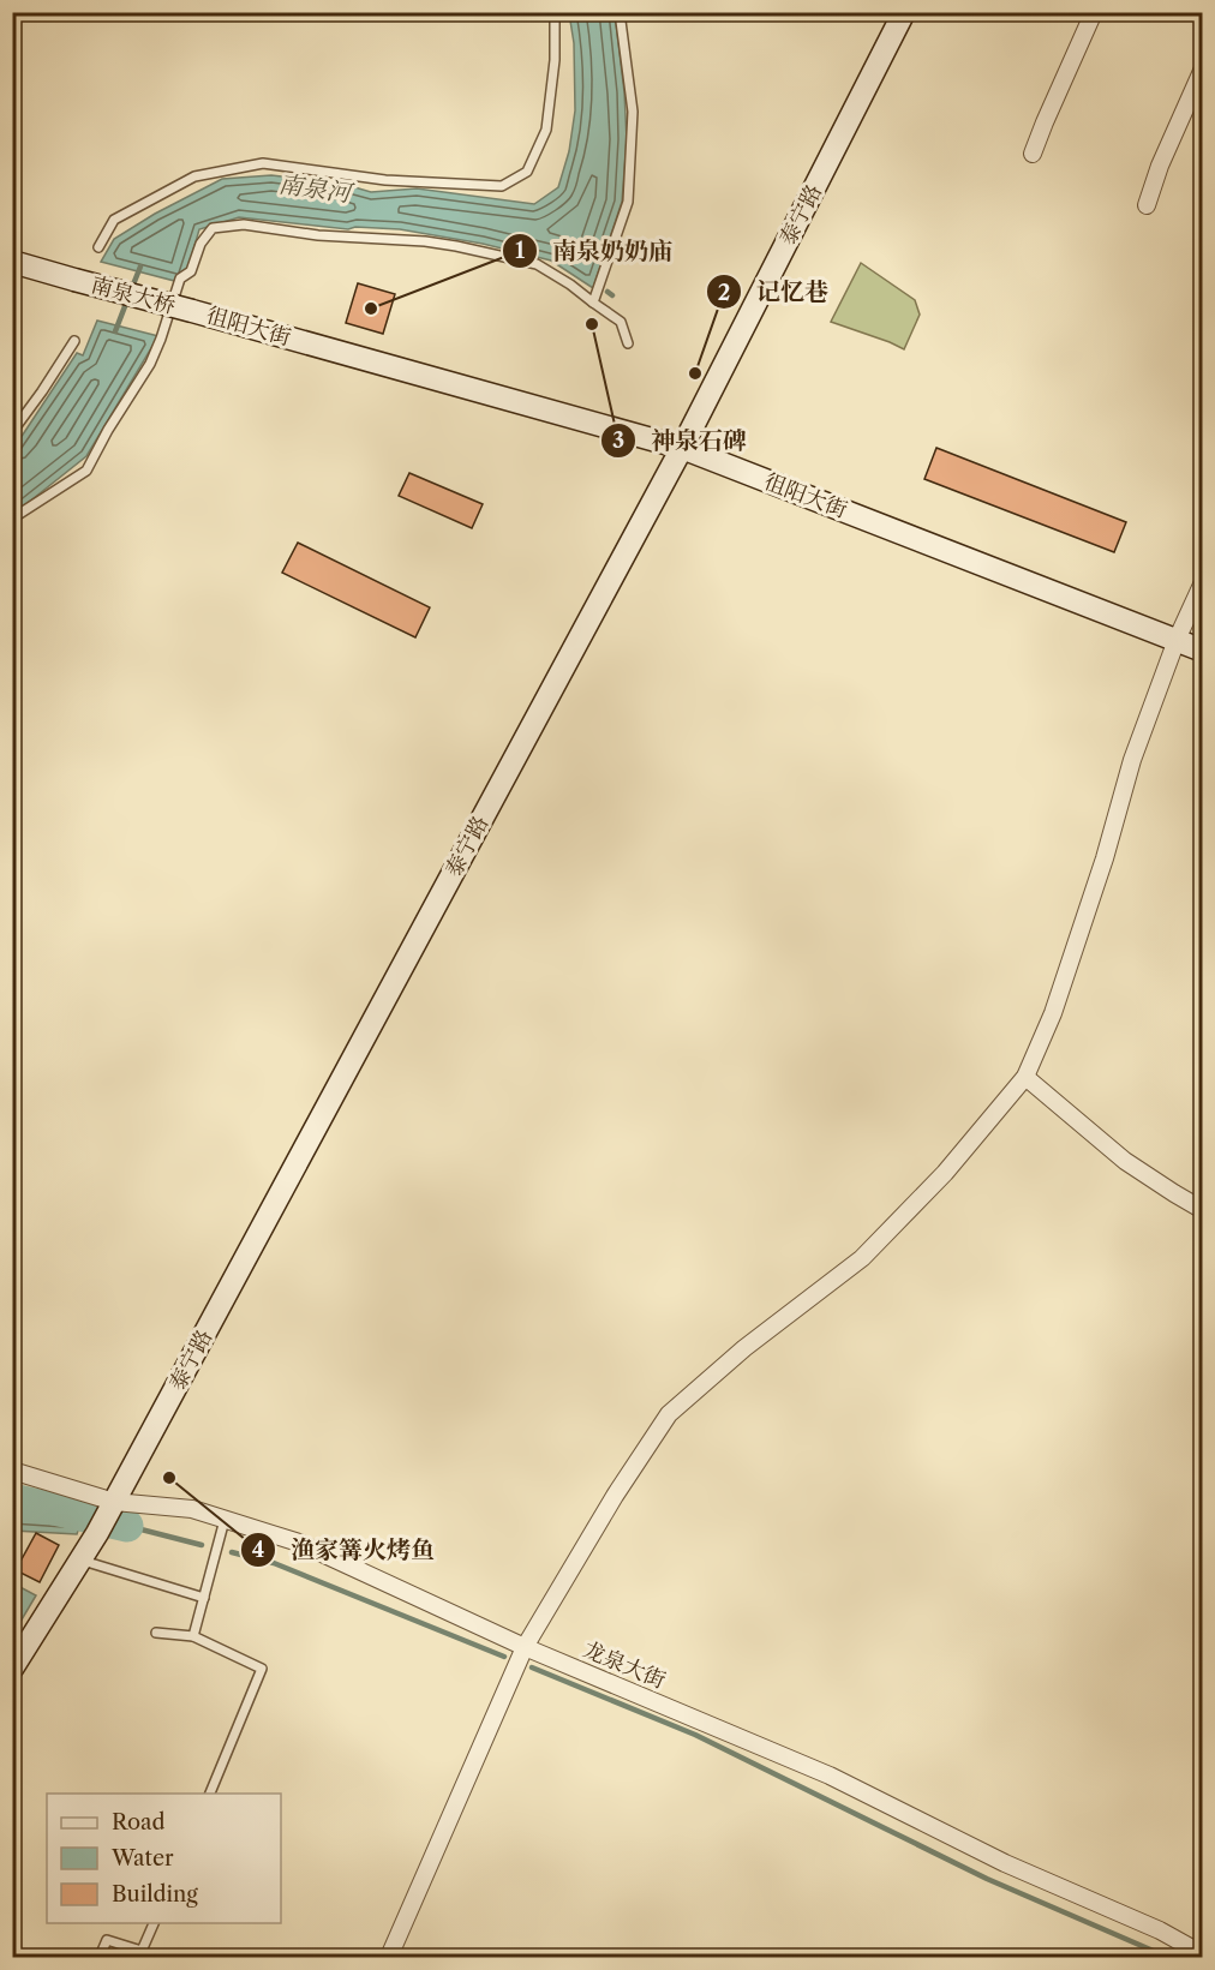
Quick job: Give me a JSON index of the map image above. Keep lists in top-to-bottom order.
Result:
{
  "streets": {
    "street": [
      "泰宁路",
      "南泉大桥",
      "徂阳大街",
      "龙泉大街"
    ]
  },
  "crossings": [
    ["泰宁路", "徂阳大街"],
    ["泰宁路", "龙泉大街"],
    ["南泉大桥", "徂阳大街"]
  ],
  "water": ["南泉河"],
  "places": [
    "南泉奶奶庙",
    "神泉石碑",
    "记忆巷",
    "渔家篝火烤鱼"
  ],
  "legend": ["Road", "Water", "Building"]
}
